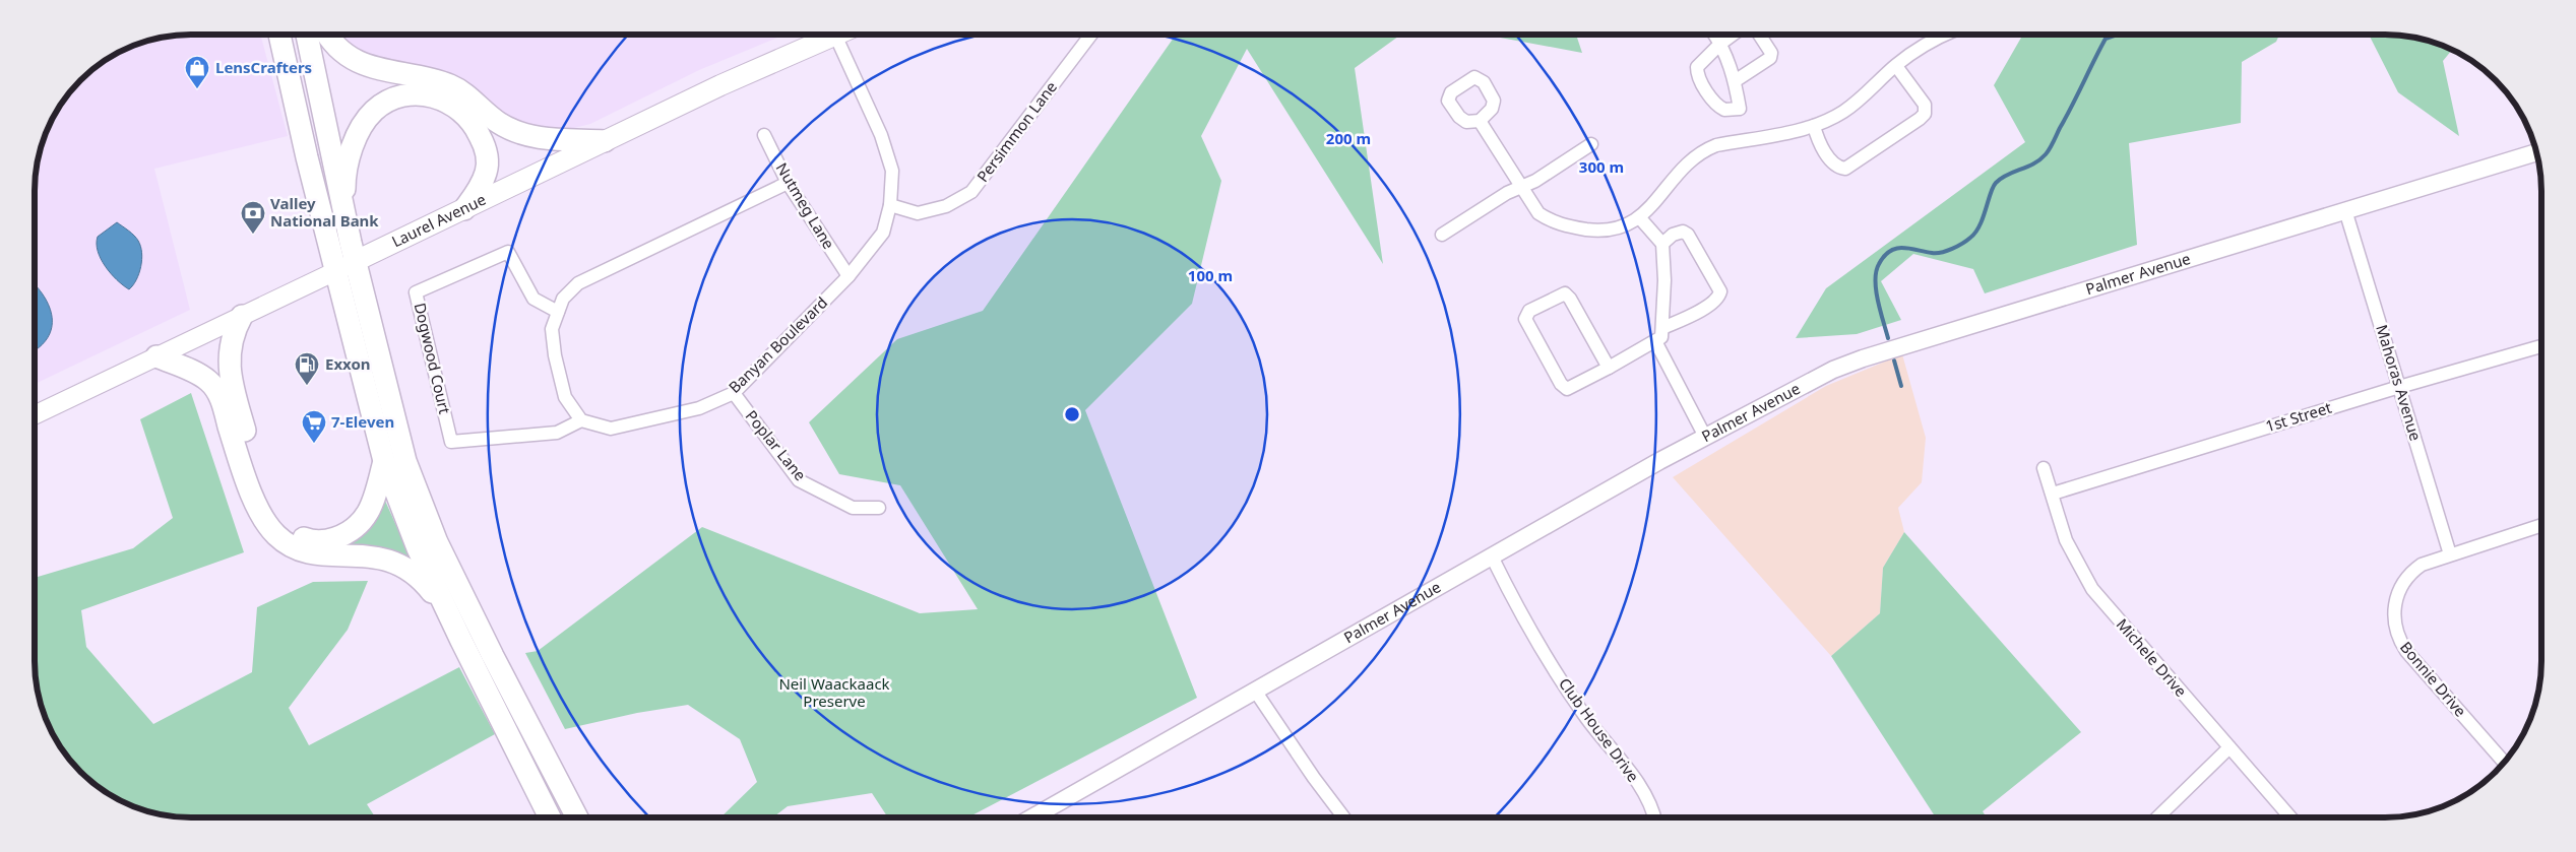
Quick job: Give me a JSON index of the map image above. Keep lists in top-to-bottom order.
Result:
{
  "streets": {
    "main road": ["Laurel Avenue"],
    "street": [
      "Persimmon Lane",
      "Nutmeg Lane",
      "Palmer Avenue",
      "Banyan Boulevard",
      "Dogwood Court",
      "Mahoras Avenue",
      "1st Street",
      "Poplar Lane",
      "Michele Drive",
      "Bonnie Drive",
      "Club House Drive"
    ]
  },
  "crossings": [
    ["Persimmon Lane", "Banyan Boulevard"],
    ["Nutmeg Lane", "Banyan Boulevard"],
    ["Palmer Avenue", "Mahoras Avenue"],
    ["Palmer Avenue", "Club House Drive"],
    ["Banyan Boulevard", "Dogwood Court"],
    ["Banyan Boulevard", "Poplar Lane"],
    ["Mahoras Avenue", "1st Street"],
    ["Mahoras Avenue", "Bonnie Drive"],
    ["1st Street", "Michele Drive"]
  ],
  "parks": ["Neil Waackaack Preserve"],
  "places": {
    "shop": ["LensCrafters"],
    "bank": ["Valley National Bank"],
    "fuel station": ["Exxon"],
    "supermarket": ["7-Eleven"]
  },
  "rings": ["200 m", "300 m", "100 m"]
}
